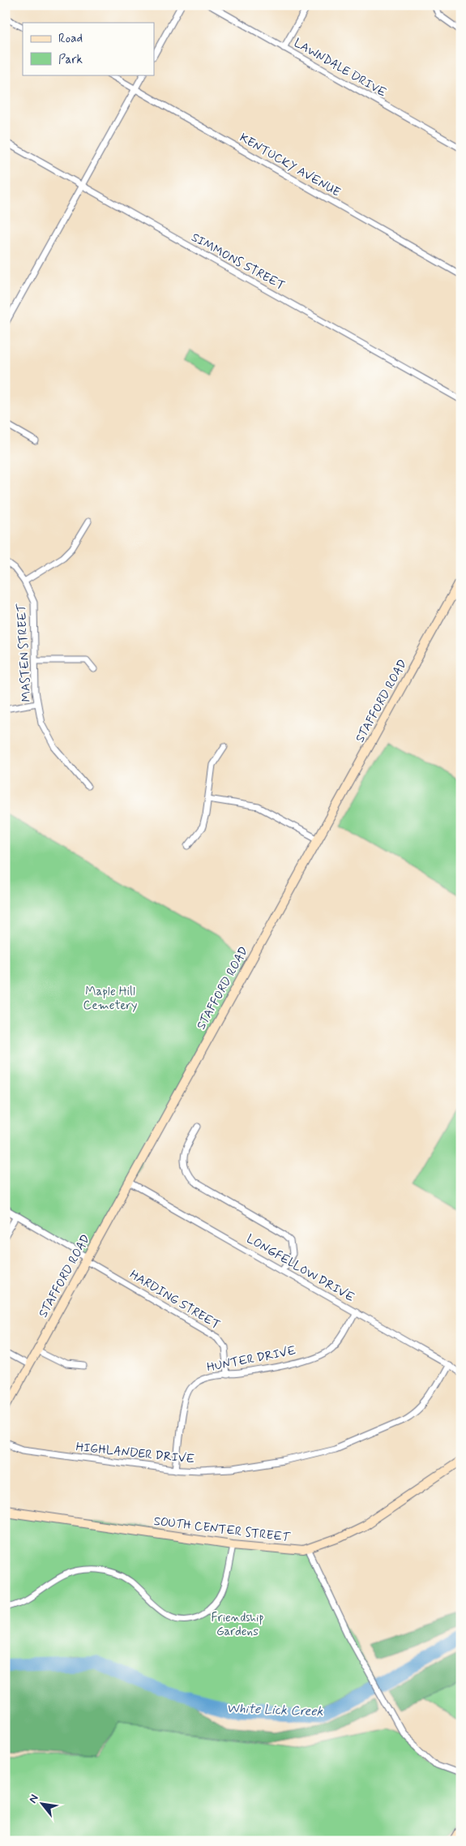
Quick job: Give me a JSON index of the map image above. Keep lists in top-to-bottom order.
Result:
{
  "streets": {
    "street": [
      "LAWNDALE DRIVE",
      "KENTUCKY AVENUE",
      "SIMMONS STREET",
      "MASTEN STREET",
      "STAFFORD ROAD",
      "LONGFELLOW DRIVE",
      "HARDING STREET",
      "HUNTER DRIVE",
      "HIGHLANDER DRIVE",
      "SOUTH CENTER STREET"
    ]
  },
  "crossings": [
    ["STAFFORD ROAD", "LONGFELLOW DRIVE"],
    ["STAFFORD ROAD", "HARDING STREET"],
    ["LONGFELLOW DRIVE", "HUNTER DRIVE"],
    ["LONGFELLOW DRIVE", "HIGHLANDER DRIVE"],
    ["HARDING STREET", "HUNTER DRIVE"],
    ["HUNTER DRIVE", "HIGHLANDER DRIVE"]
  ],
  "water": ["White Lick Creek"],
  "parks": ["Maple Hill Cemetery", "Friendship Gardens"],
  "legend": ["Road", "Park"],
  "north": "top left"
}
